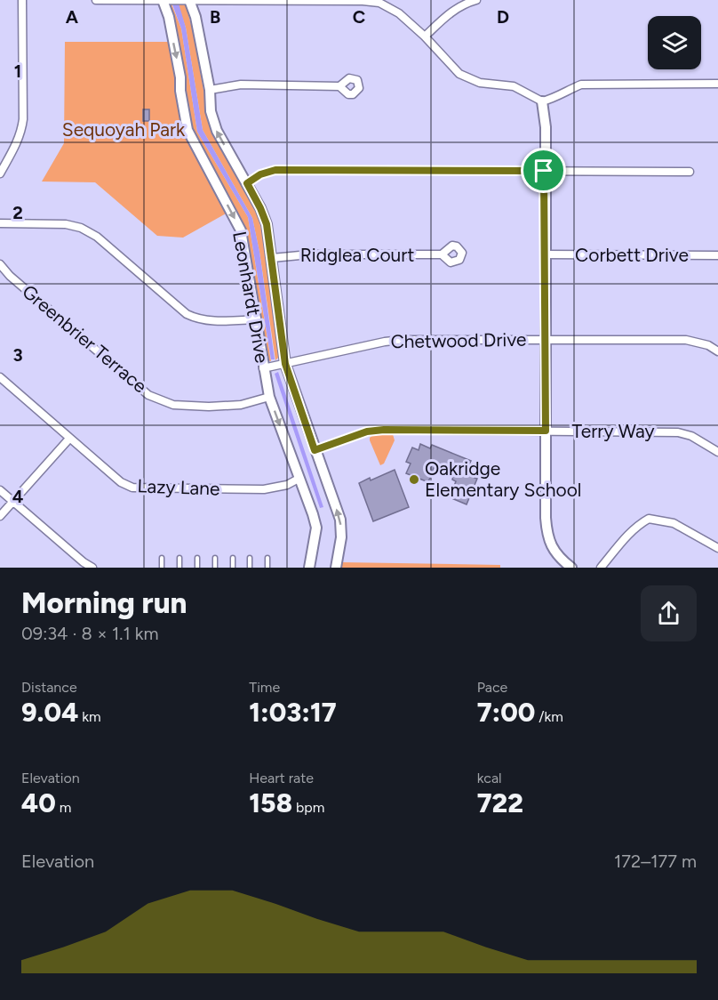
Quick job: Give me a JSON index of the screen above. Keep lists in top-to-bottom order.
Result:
{
  "streets": {
    "street": [
      "Ridglea Court",
      "Corbett Drive",
      "Leonhardt Drive",
      "Greenbrier Terrace",
      "Chetwood Drive",
      "Terry Way",
      "Lazy Lane"
    ]
  },
  "crossings": [
    ["Ridglea Court", "Leonhardt Drive"],
    ["Leonhardt Drive", "Greenbrier Terrace"],
    ["Leonhardt Drive", "Chetwood Drive"],
    ["Leonhardt Drive", "Terry Way"],
    ["Leonhardt Drive", "Lazy Lane"]
  ],
  "parks": ["Sequoyah Park"],
  "places": ["Oakridge Elementary School"],
  "page": {
    "heading": ["Morning run", "09:34 · 8 × 1.1 km"],
    "stats": [
      ["Distance", "9.04 km"],
      ["Time", "1:03:17"],
      ["Pace", "7:00 /km"],
      ["Elevation", "40 m"],
      ["Heart rate", "158 bpm"],
      ["kcal", "722"]
    ],
    "chart": ["Elevation", "172–177 m"]
  },
  "grid": {
    "columns": [
      "A",
      "B",
      "C",
      "D"
    ],
    "rows": [
      "1",
      "2",
      "3",
      "4"
    ]
  }
}
